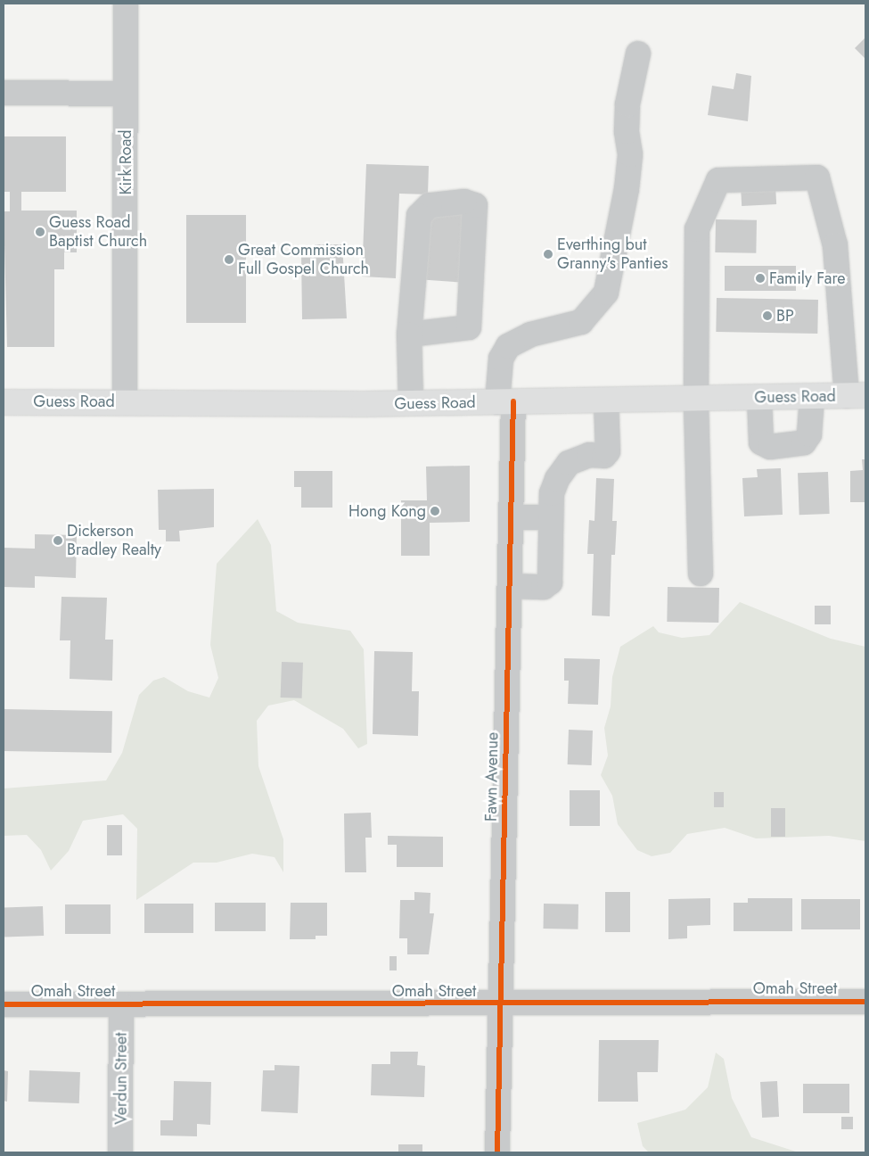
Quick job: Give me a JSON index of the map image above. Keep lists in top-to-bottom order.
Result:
{
  "streets": {
    "main road": ["Guess Road"],
    "street": [
      "Kirk Road",
      "Fawn Avenue",
      "Omah Street",
      "Verdun Street"
    ]
  },
  "crossings": [
    ["Kirk Road", "Guess Road"],
    ["Guess Road", "Fawn Avenue"],
    ["Fawn Avenue", "Omah Street"],
    ["Omah Street", "Verdun Street"]
  ],
  "places": [
    "Guess Road Baptist Church",
    "Everthing but Granny's Panties",
    "Great Commission Full Gospel Church",
    "Family Fare",
    "BP",
    "Hong Kong",
    "Dickerson Bradley Realty"
  ]
}
